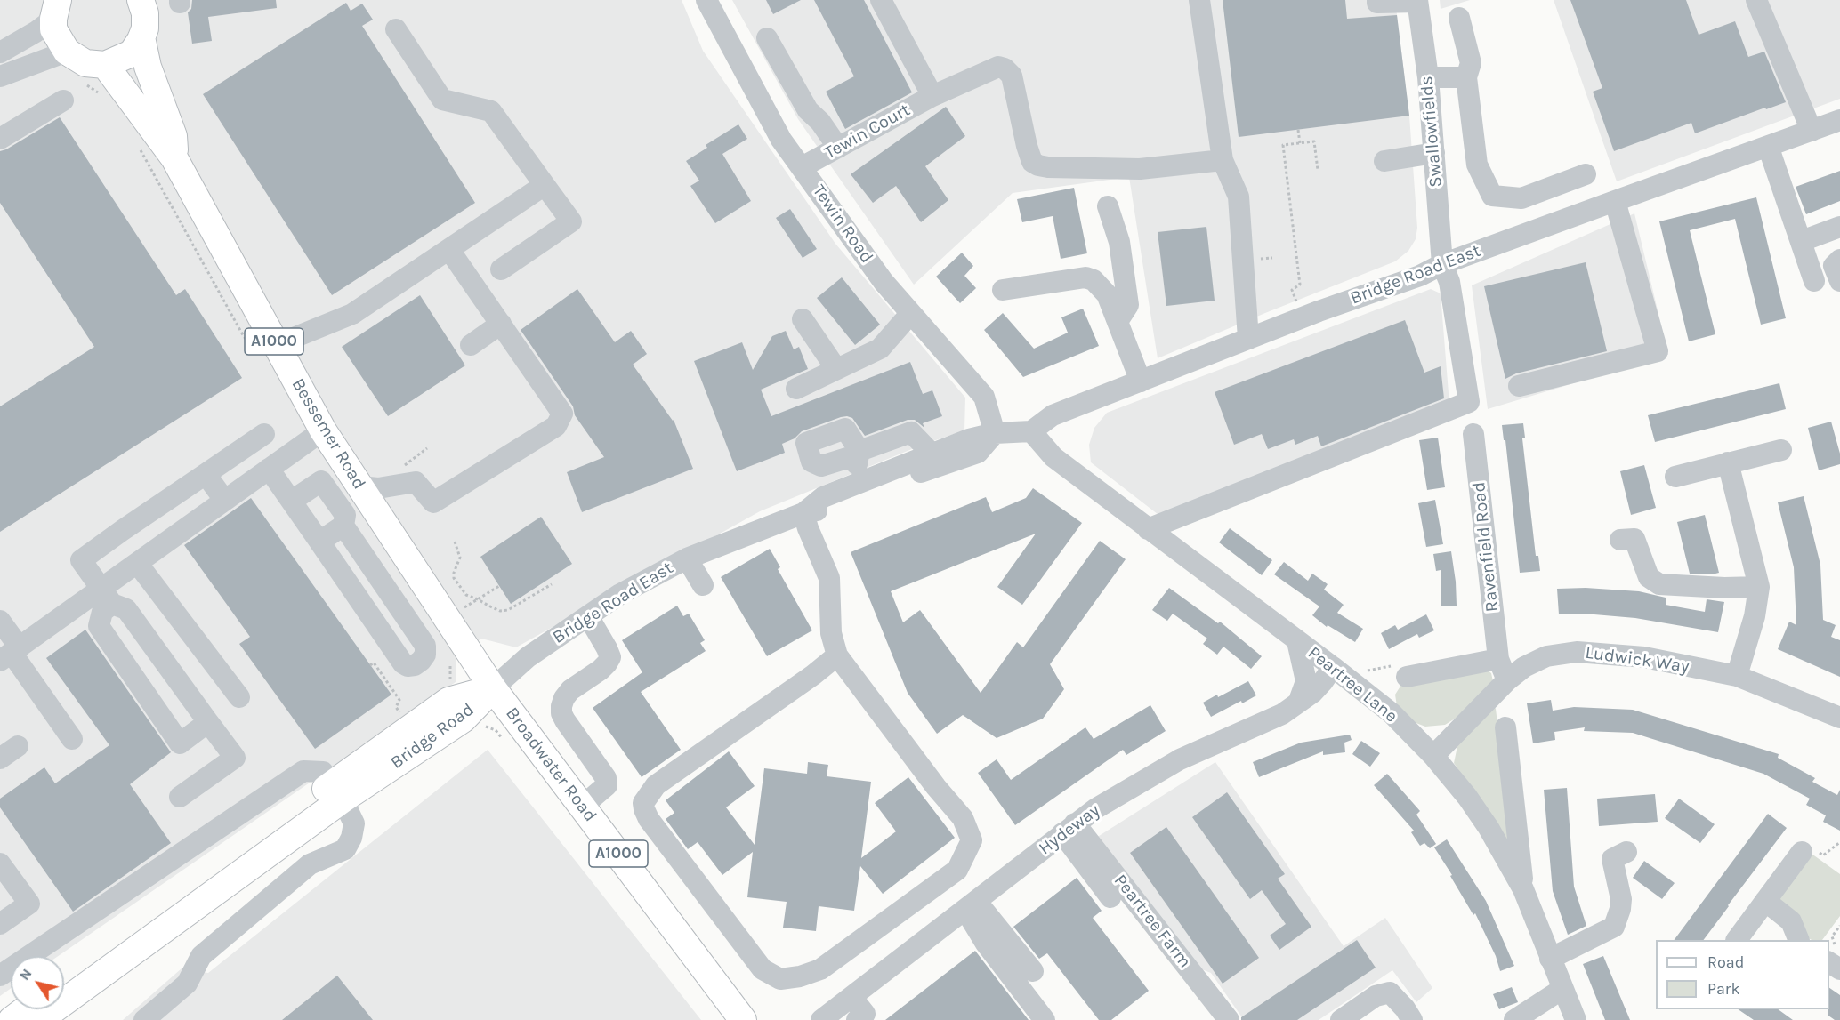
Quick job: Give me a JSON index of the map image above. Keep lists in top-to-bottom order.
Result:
{
  "streets": {
    "main road": [
      "A1000",
      "Bessemer Road",
      "Bridge Road",
      "Broadwater Road"
    ],
    "street": [
      "Tewin Court",
      "Swallowfields",
      "Tewin Road",
      "Bridge Road East",
      "Ravenfield Road",
      "Ludwick Way",
      "Peartree Lane",
      "Hydeway",
      "Peartree Farm"
    ]
  },
  "crossings": [
    ["Tewin Court", "Tewin Road"],
    ["Swallowfields", "Bridge Road East"],
    ["Tewin Road", "Bridge Road East"],
    ["Bridge Road East", "Bessemer Road"],
    ["Bridge Road East", "Peartree Lane"],
    ["Bridge Road East", "Bridge Road"],
    ["Bridge Road East", "Broadwater Road"],
    ["Bessemer Road", "Bridge Road"],
    ["Bessemer Road", "Broadwater Road"],
    ["Ravenfield Road", "Ludwick Way"],
    ["Ludwick Way", "Peartree Lane"],
    ["Peartree Lane", "Hydeway"],
    ["Bridge Road", "Broadwater Road"],
    ["Hydeway", "Peartree Farm"]
  ],
  "legend": ["Road", "Park"],
  "north": "top left"
}
